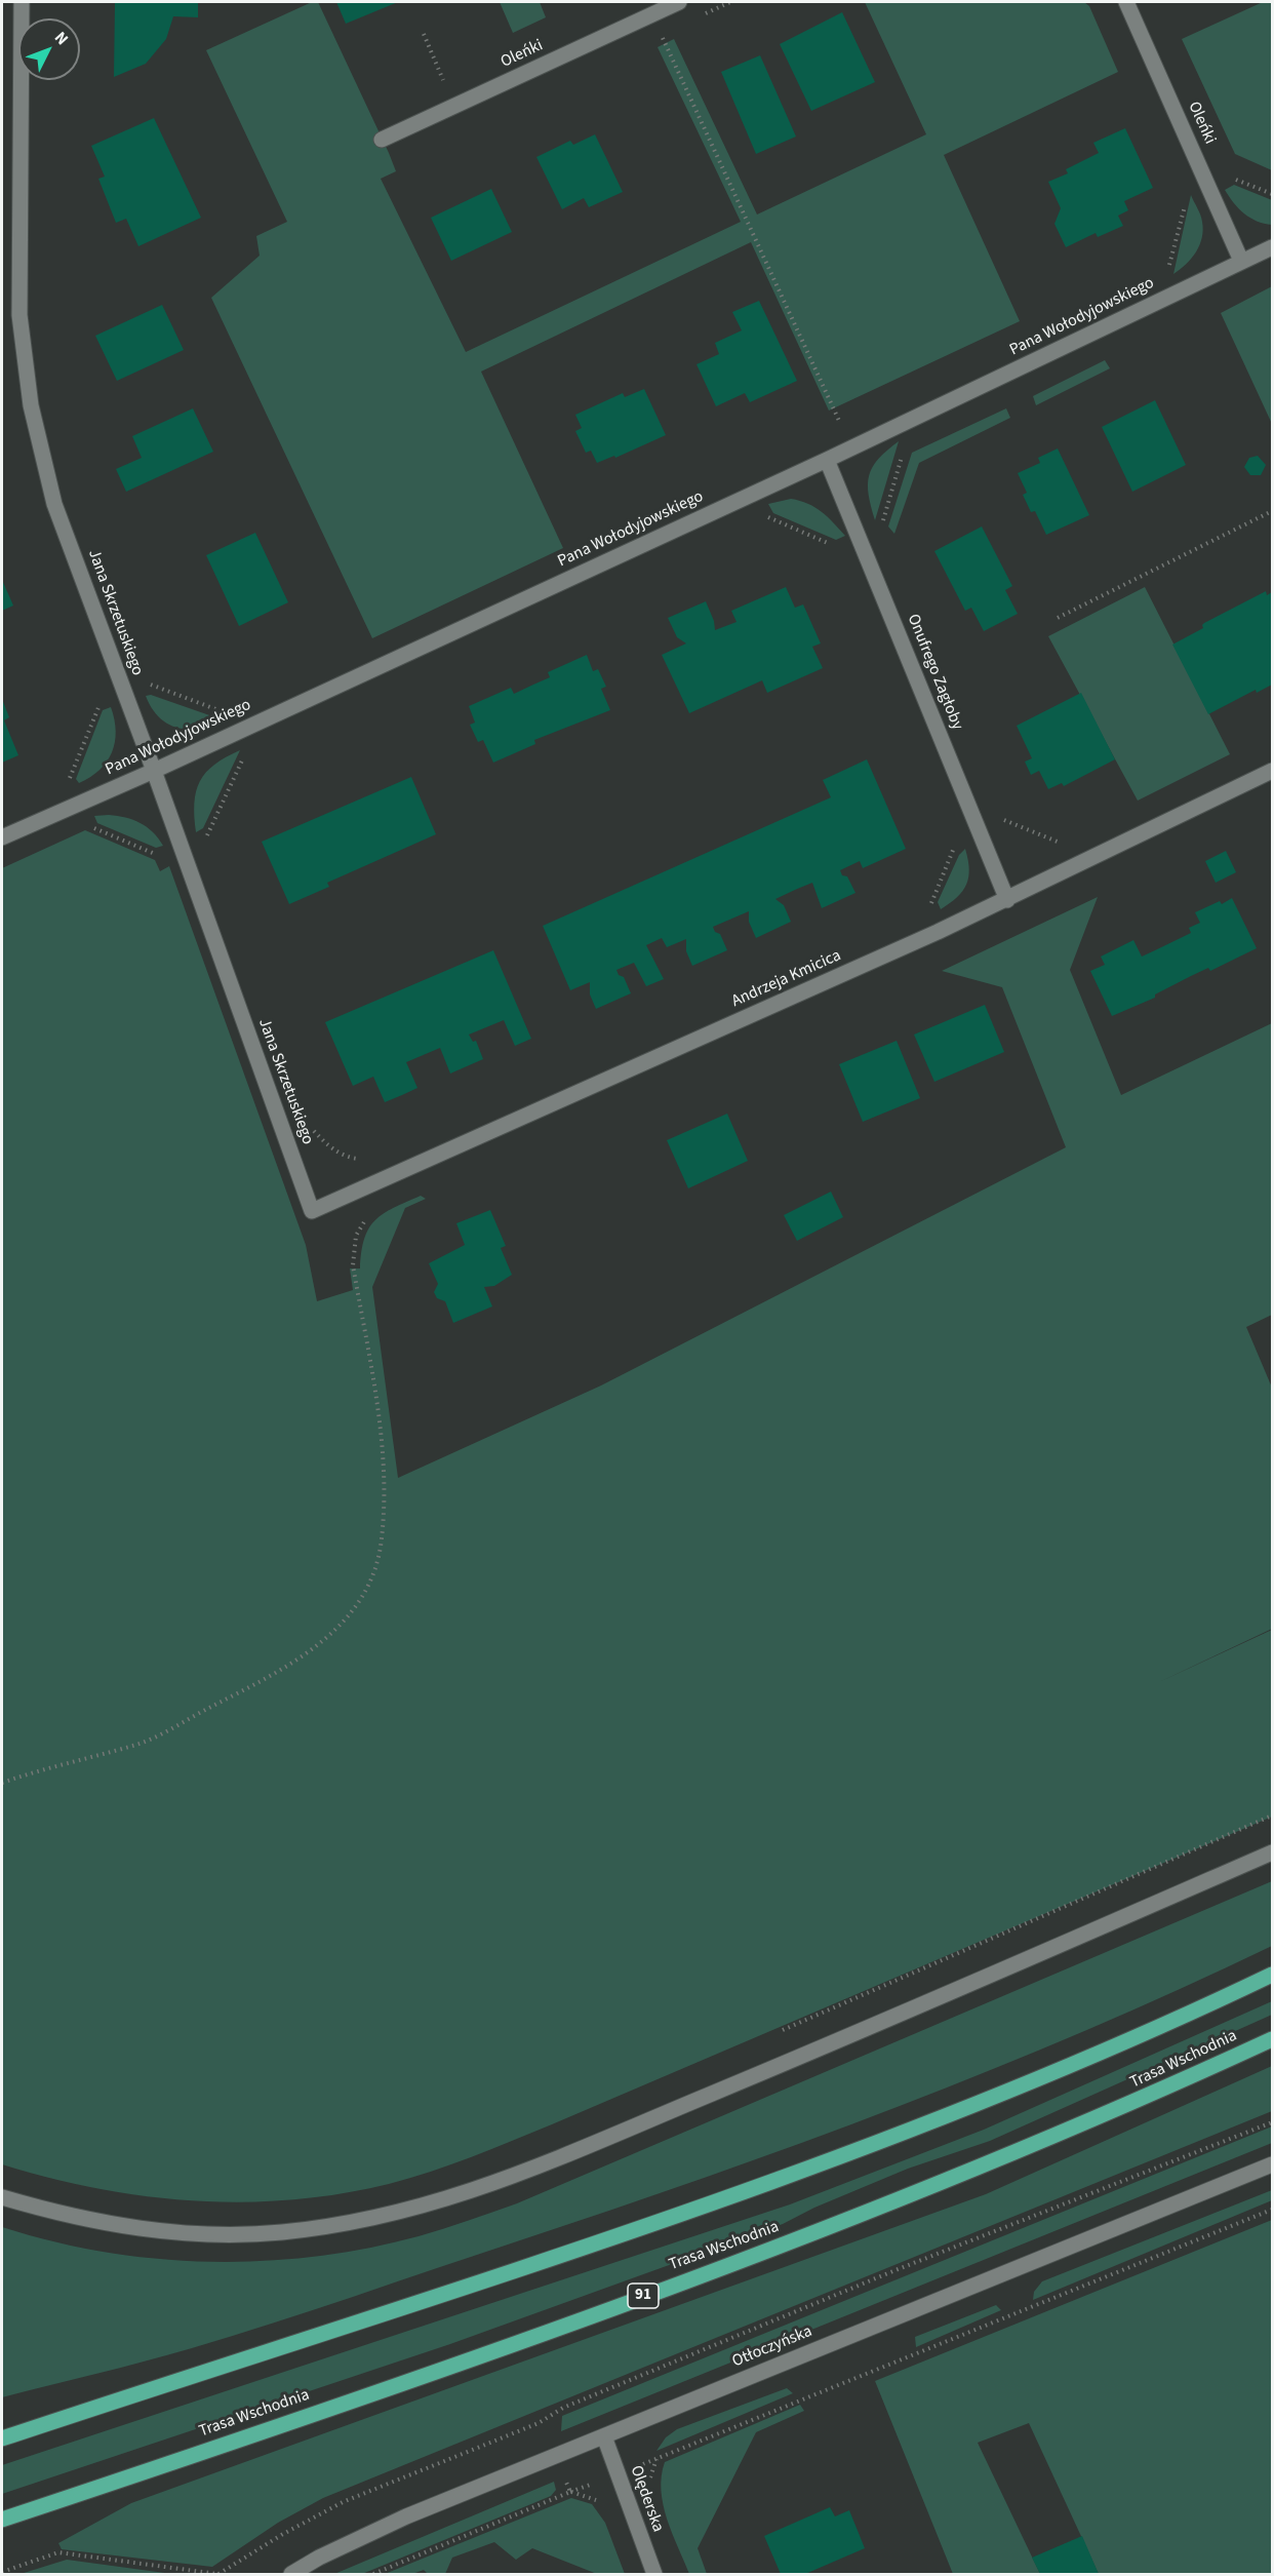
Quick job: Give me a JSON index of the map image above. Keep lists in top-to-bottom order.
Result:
{
  "streets": {
    "main road": ["Trasa Wschodnia", "91"],
    "street": [
      "Oleńki",
      "Pana Wołodyjowskiego",
      "Jana Skrzetuskiego",
      "Onufrego Zagłoby",
      "Andrzeja Kmicica",
      "Otłoczyńska",
      "Olęderska"
    ]
  },
  "crossings": [
    ["Oleńki", "Pana Wołodyjowskiego"],
    ["Pana Wołodyjowskiego", "Jana Skrzetuskiego"],
    ["Pana Wołodyjowskiego", "Onufrego Zagłoby"],
    ["Jana Skrzetuskiego", "Andrzeja Kmicica"],
    ["Onufrego Zagłoby", "Andrzeja Kmicica"],
    ["Otłoczyńska", "Olęderska"]
  ],
  "north": "top right"
}
